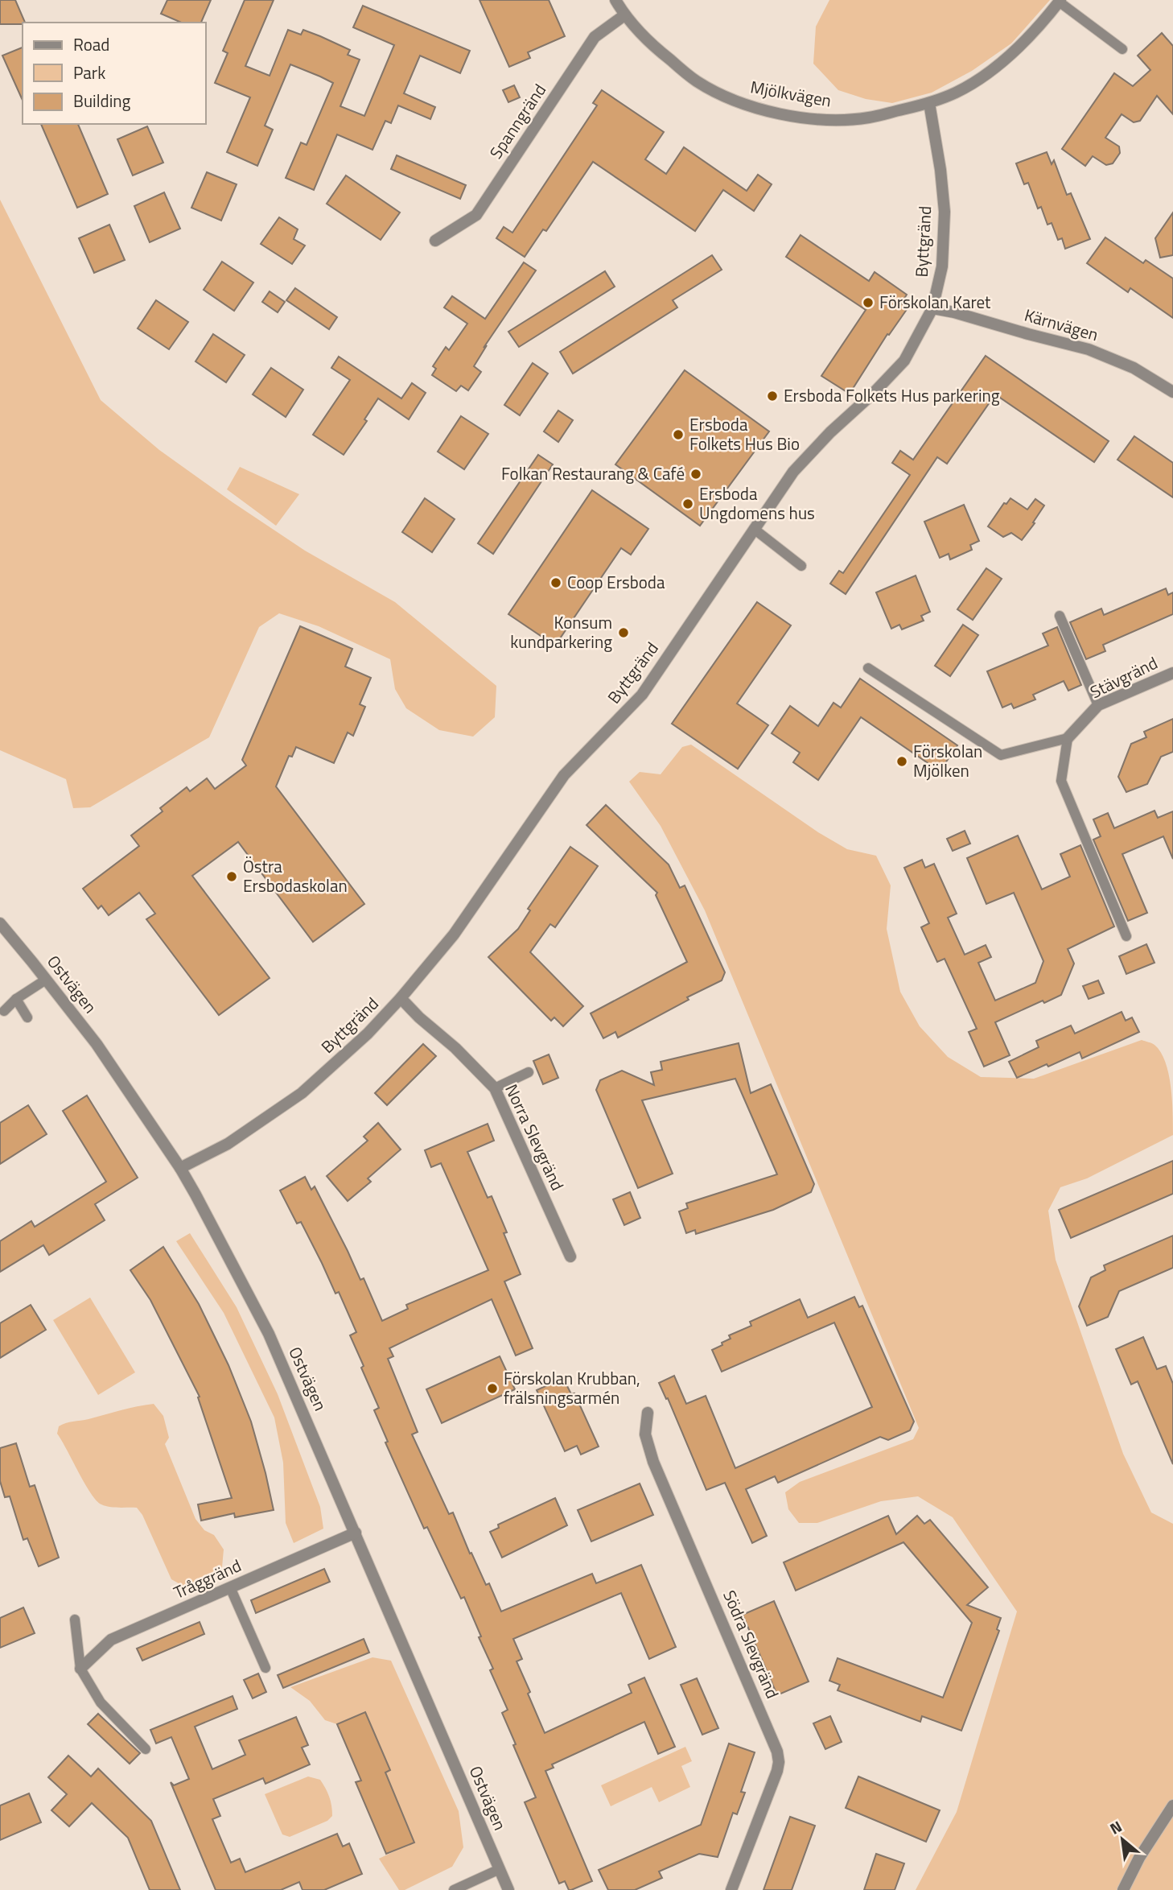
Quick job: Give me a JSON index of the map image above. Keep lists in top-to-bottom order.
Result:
{
  "streets": {
    "street": [
      "Mjölkvägen",
      "Spanngränd",
      "Byttgränd",
      "Kärnvägen",
      "Stävgränd",
      "Ostvägen",
      "Norra Slevgränd",
      "Tråggränd",
      "Södra Slevgränd"
    ]
  },
  "crossings": [
    ["Mjölkvägen", "Spanngränd"],
    ["Mjölkvägen", "Byttgränd"],
    ["Byttgränd", "Kärnvägen"],
    ["Byttgränd", "Ostvägen"],
    ["Byttgränd", "Norra Slevgränd"],
    ["Ostvägen", "Tråggränd"]
  ],
  "places": [
    "Förskolan Karet",
    "Ersboda Folkets Hus parkering",
    "Ersboda Folkets Hus Bio",
    "Folkan Restaurang & Café",
    "Ersboda Ungdomens hus",
    "Coop Ersboda",
    "Konsum kundparkering",
    "Förskolan Mjölken",
    "Östra Ersbodaskolan",
    "Förskolan Krubban, frälsningsarmén"
  ],
  "legend": ["Road", "Park", "Building"],
  "north": "top left"
}
